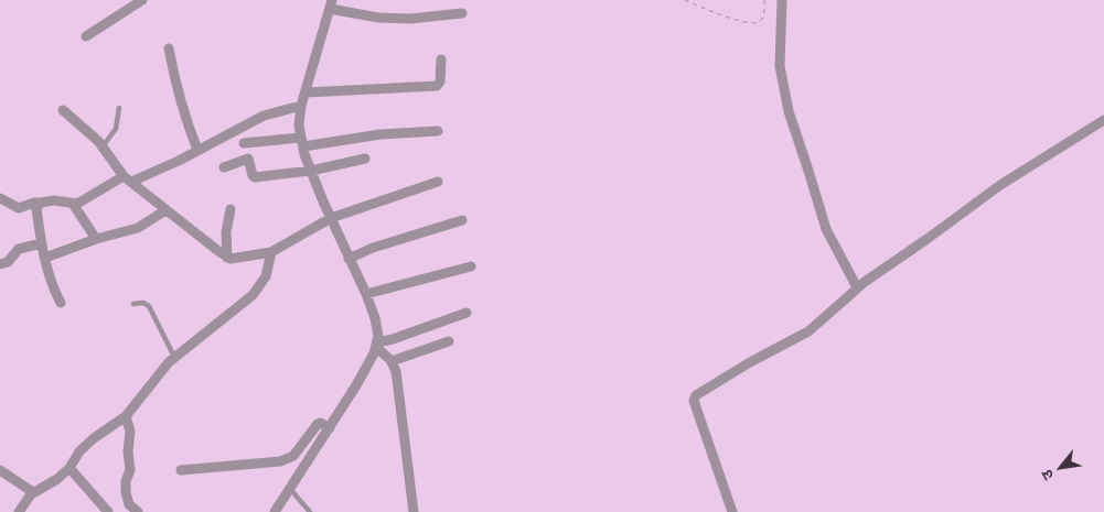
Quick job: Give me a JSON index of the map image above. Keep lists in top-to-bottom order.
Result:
{
  "north": "bottom left"
}
